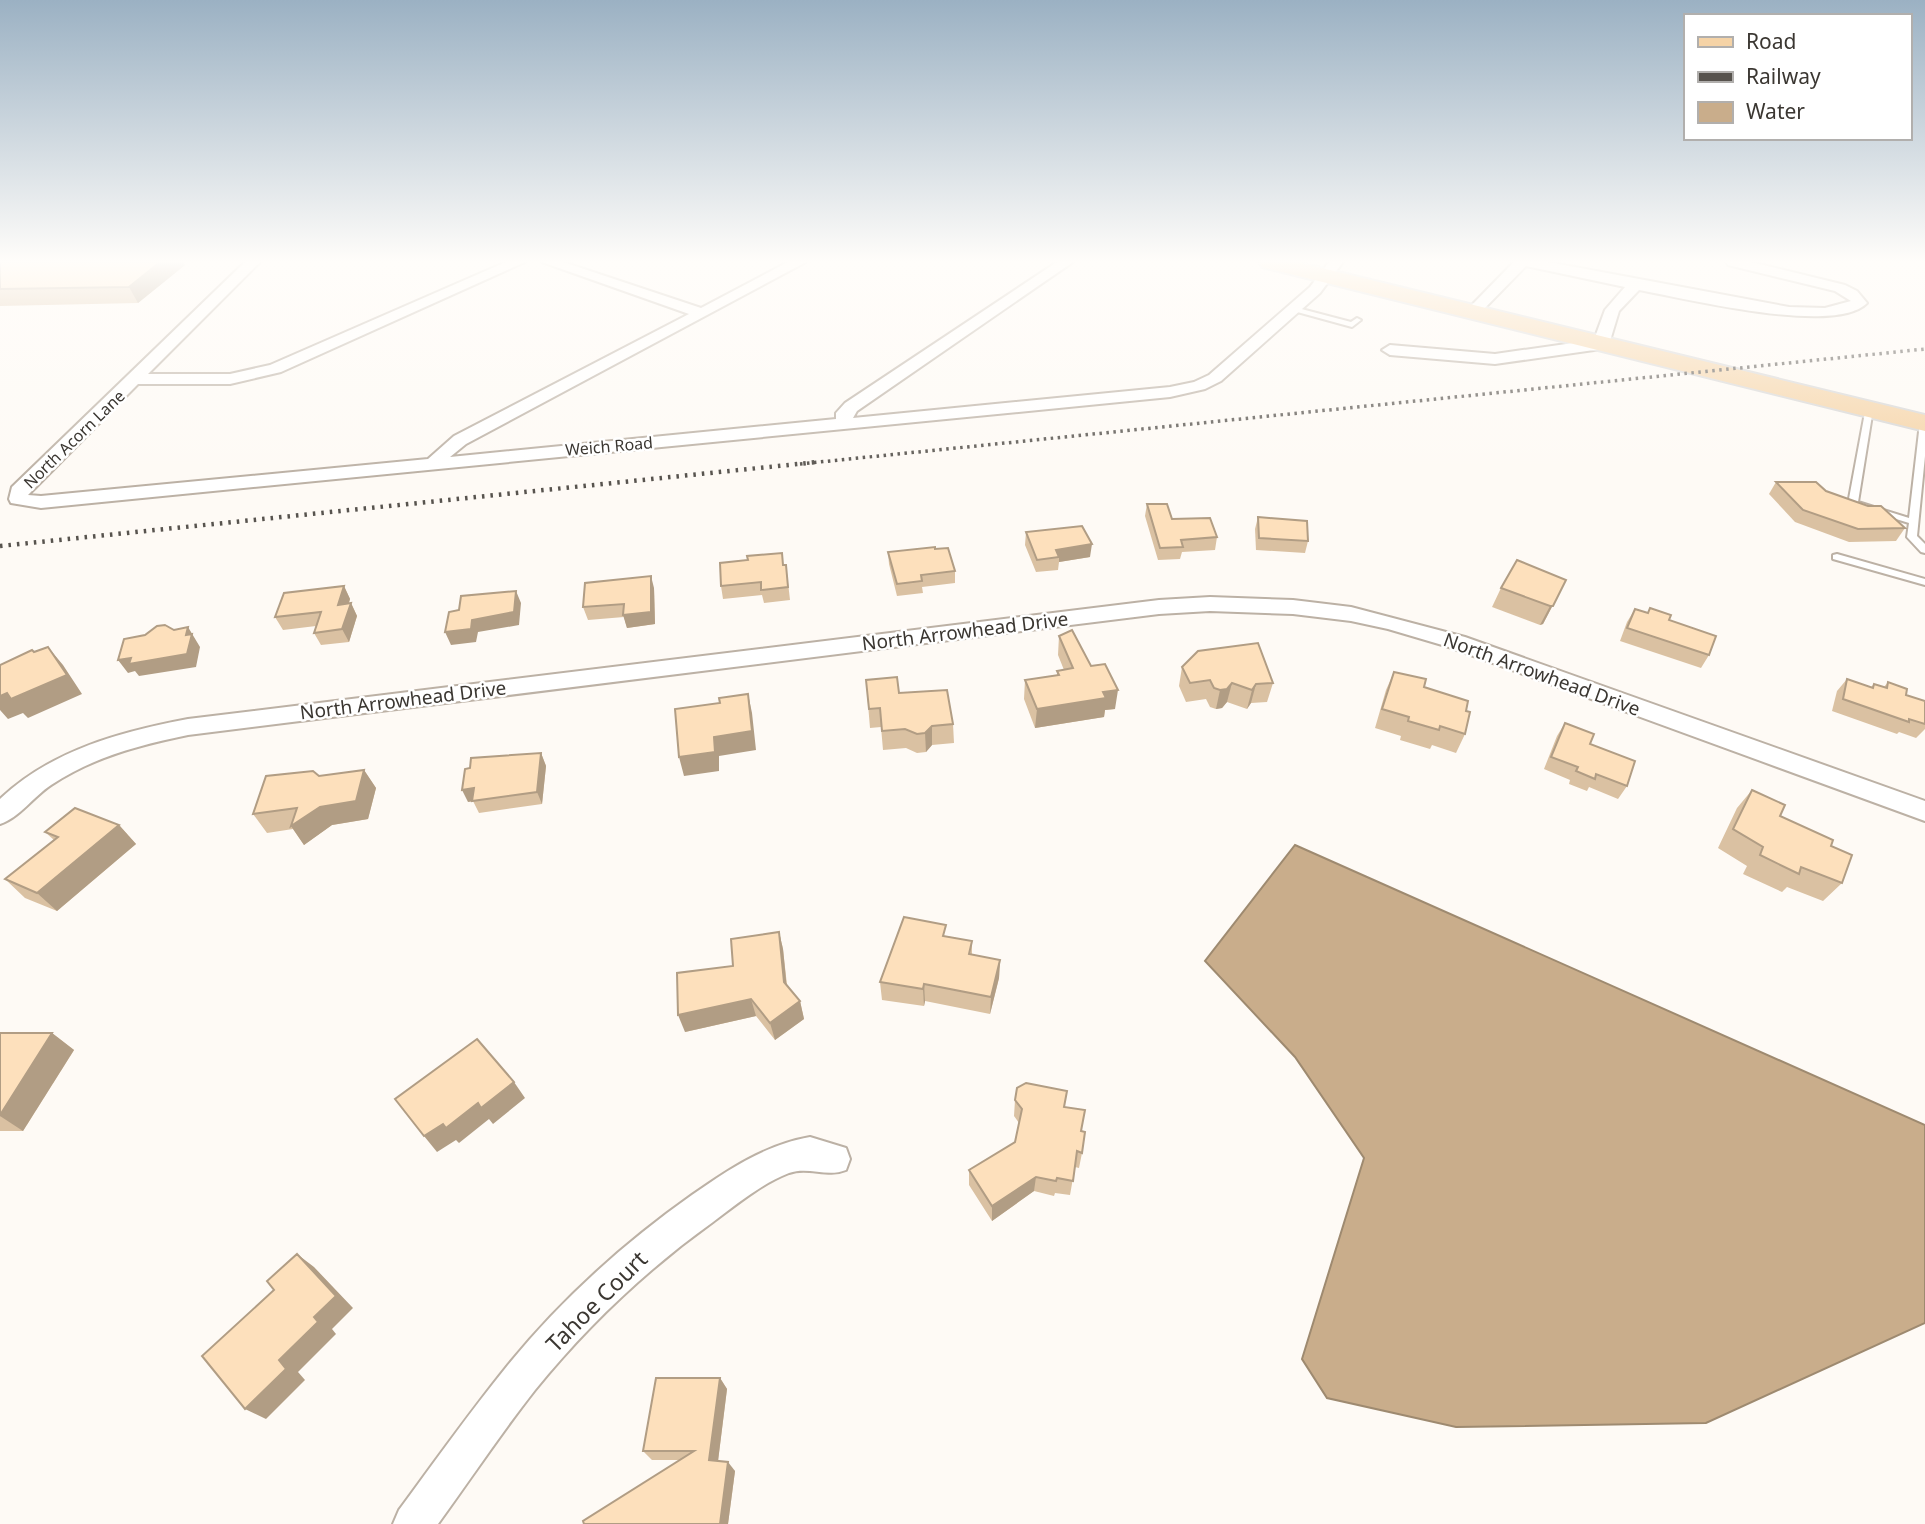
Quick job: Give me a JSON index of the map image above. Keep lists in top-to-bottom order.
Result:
{
  "streets": {
    "street": [
      "North Acorn Lane",
      "Weich Road",
      "North Arrowhead Drive",
      "Tahoe Court"
    ]
  },
  "crossings": [
    ["North Acorn Lane", "Weich Road"]
  ],
  "legend": ["Road", "Railway", "Water"]
}
